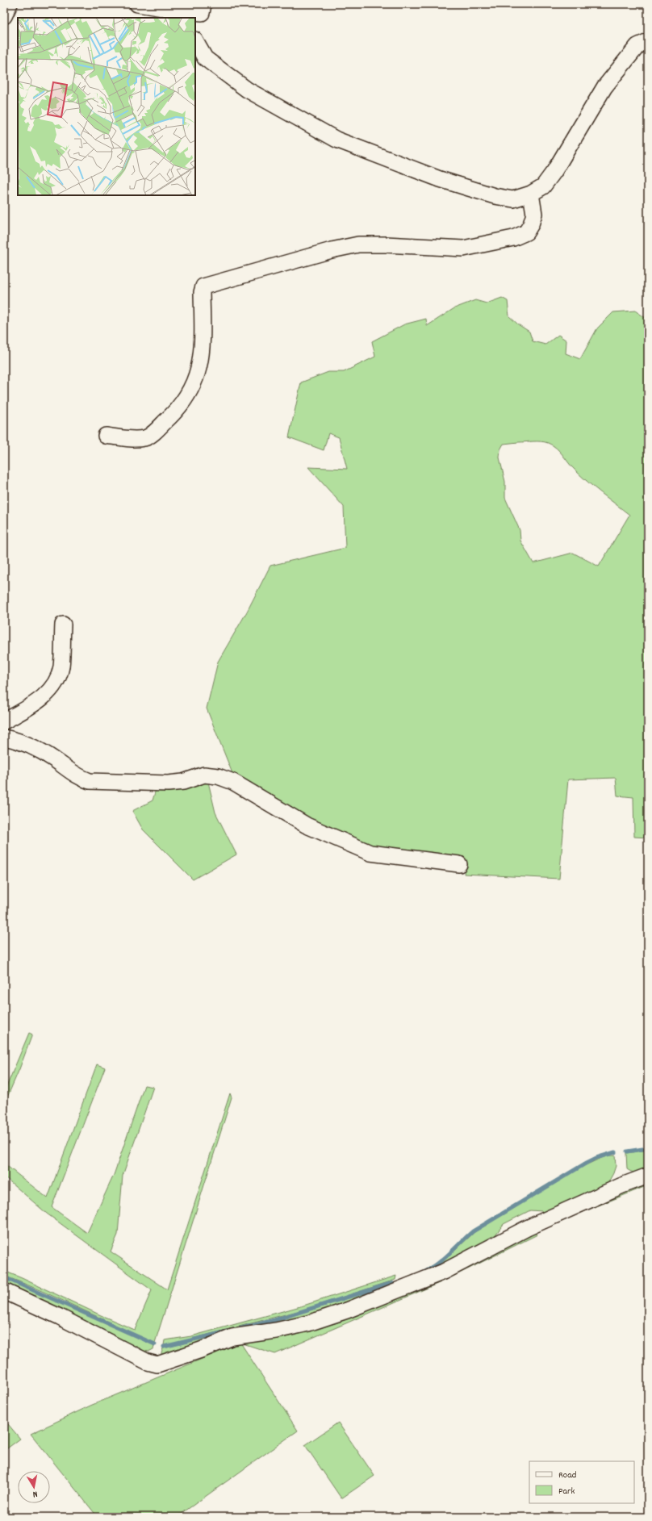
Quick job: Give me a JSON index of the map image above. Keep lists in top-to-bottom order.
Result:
{
  "legend": ["Road", "Park"],
  "north": "bottom"
}
